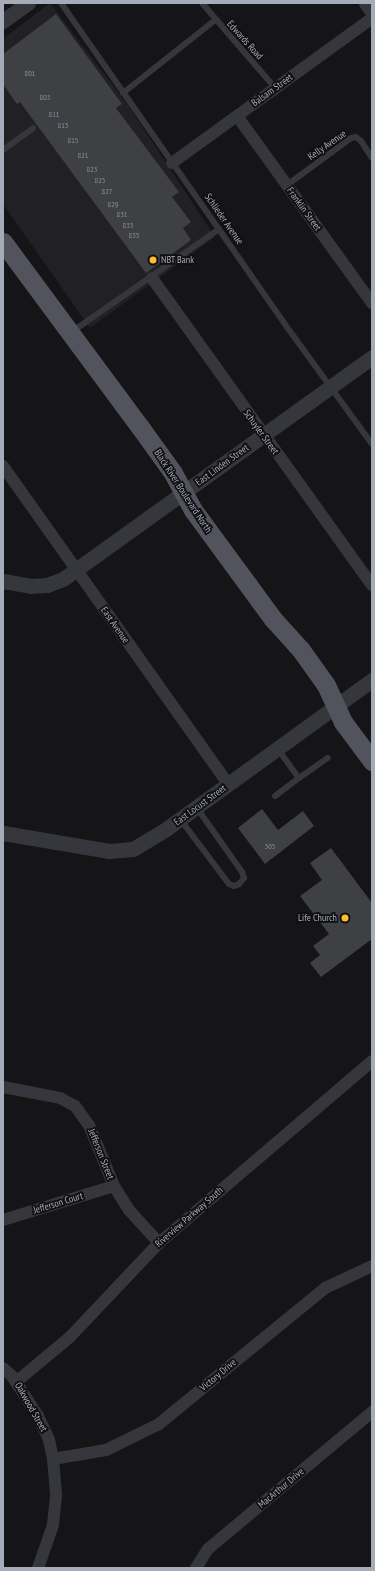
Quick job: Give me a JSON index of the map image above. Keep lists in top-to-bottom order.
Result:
{
  "streets": {
    "main road": ["Black River Boulevard North"],
    "street": [
      "Balsam Street",
      "Franklin Street",
      "Schuyler Street",
      "East Linden Street",
      "East Avenue",
      "East Locust Street",
      "Jefferson Street",
      "Jefferson Court",
      "Riverview Parkway South",
      "Victory Drive",
      "Oakwood Street",
      "MacArthur Drive"
    ],
    "lane": ["Edwards Road", "Kelly Avenue", "Schlieder Avenue"]
  },
  "crossings": [
    ["Edwards Road", "Balsam Street"],
    ["Balsam Street", "Franklin Street"],
    ["Balsam Street", "Schlieder Avenue"],
    ["Kelly Avenue", "Franklin Street"],
    ["Schlieder Avenue", "East Linden Street"],
    ["Schuyler Street", "East Linden Street"],
    ["East Linden Street", "Black River Boulevard North"],
    ["East Linden Street", "East Avenue"],
    ["Black River Boulevard North", "East Locust Street"],
    ["East Avenue", "East Locust Street"],
    ["Jefferson Street", "Jefferson Court"],
    ["Jefferson Street", "Riverview Parkway South"],
    ["Riverview Parkway South", "Oakwood Street"],
    ["Victory Drive", "Oakwood Street"]
  ],
  "places": ["NBT Bank", "Life Church"],
  "house_numbers": [
    "801",
    "803",
    "811",
    "813",
    "815",
    "821",
    "823",
    "825",
    "827",
    "829",
    "831",
    "833",
    "835",
    "305"
  ]
}
